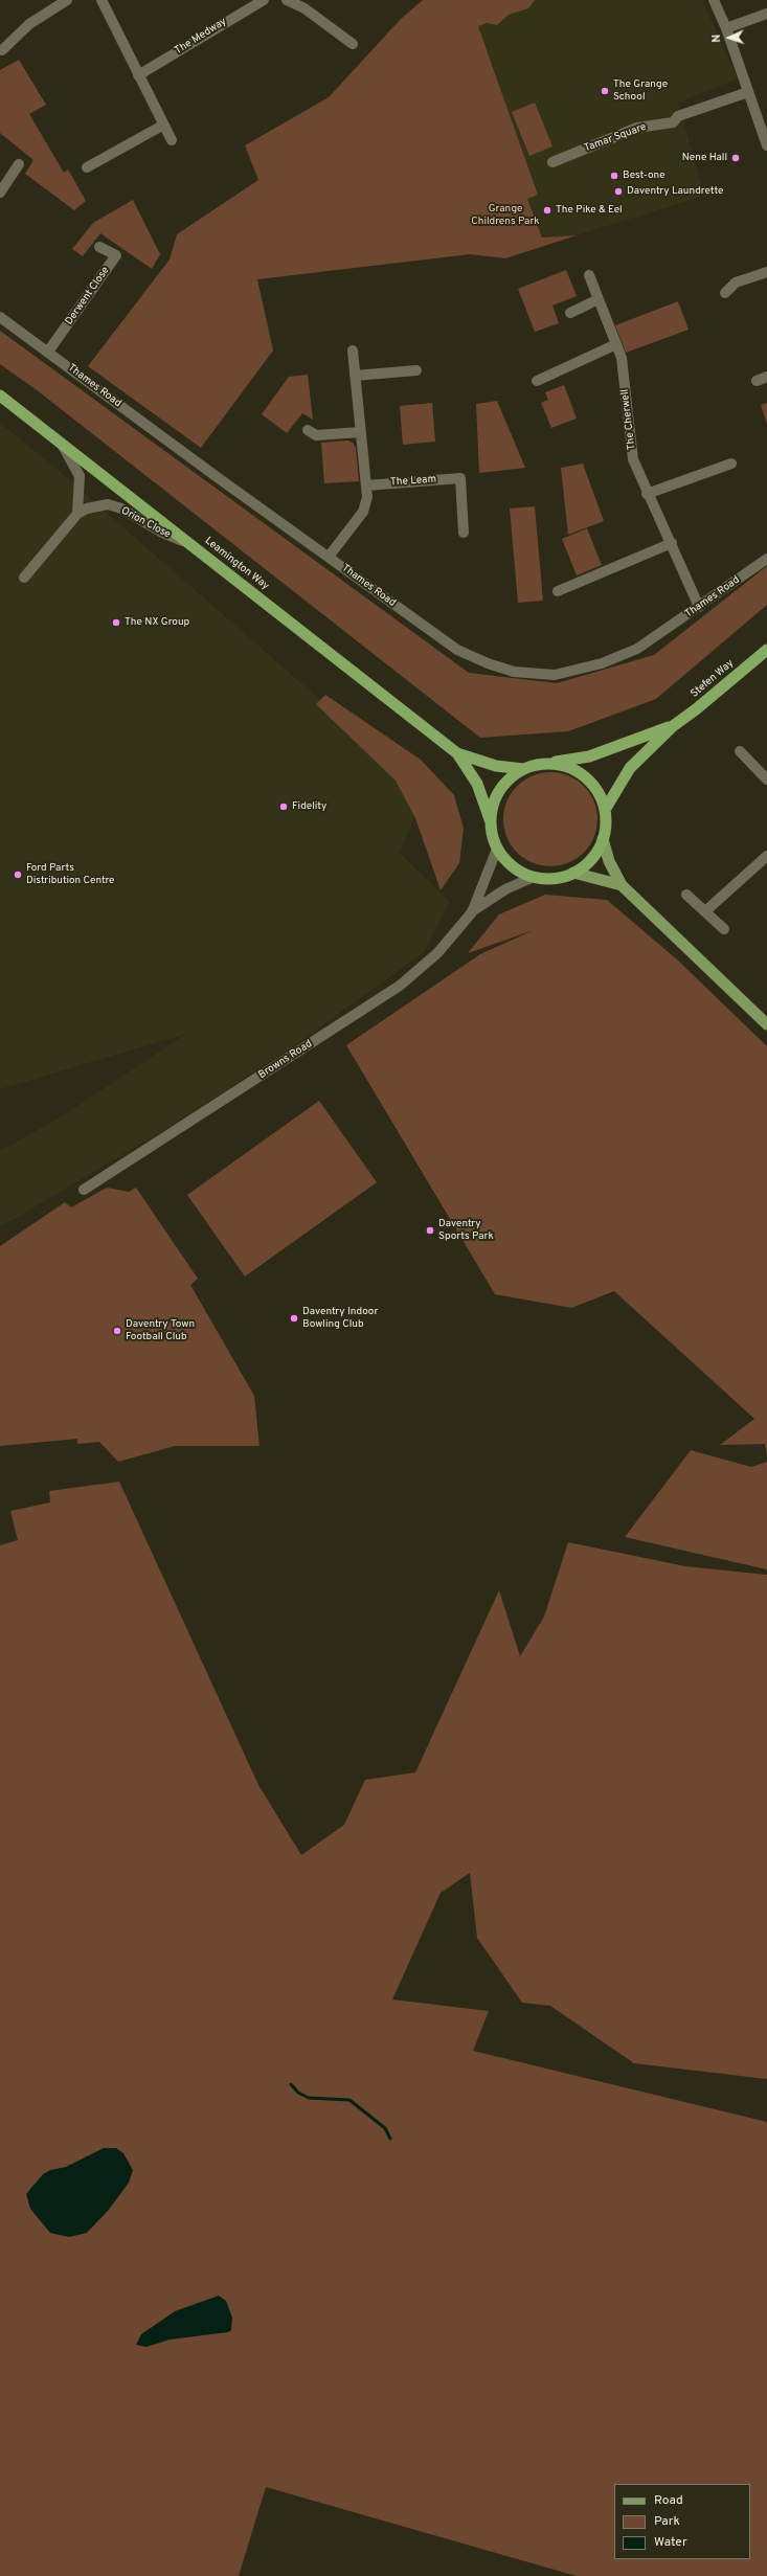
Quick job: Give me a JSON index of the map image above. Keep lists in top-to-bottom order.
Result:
{
  "streets": {
    "highway": ["Leamington Way", "Stefen Way"],
    "street": [
      "The Medway",
      "Tamar Square",
      "Derwent Close",
      "Thames Road",
      "The Cherwell",
      "The Leam",
      "Orion Close",
      "Browns Road"
    ]
  },
  "crossings": [
    ["Derwent Close", "Thames Road"],
    ["Thames Road", "The Cherwell"],
    ["Orion Close", "Leamington Way"],
    ["Leamington Way", "Browns Road"]
  ],
  "parks": ["Grange Childrens Park"],
  "places": [
    "The Grange School",
    "Nene Hall",
    "Best-one",
    "Daventry Laundrette",
    "The Pike & Eel",
    "The NX Group",
    "Fidelity",
    "Ford Parts Distribution Centre",
    "Daventry Sports Park",
    "Daventry Indoor Bowling Club",
    "Daventry Town Football Club"
  ],
  "legend": ["Road", "Park", "Water"],
  "north": "left"
}
